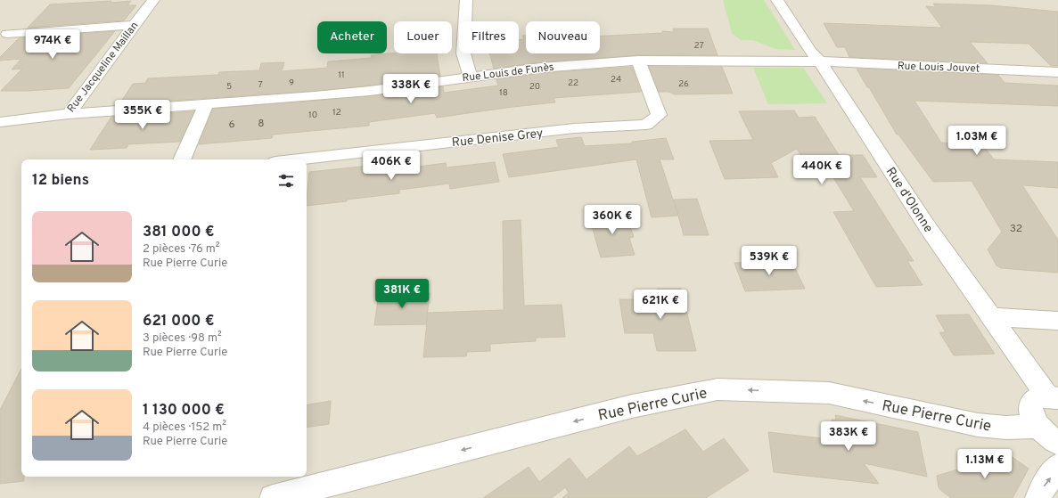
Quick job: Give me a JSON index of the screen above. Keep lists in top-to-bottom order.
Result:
{
  "streets": {
    "street": [
      "Rue Jacqueline Maillan",
      "Rue Louis Jouvet",
      "Rue Louis de Funès",
      "Rue Denise Grey",
      "Rue d'Olonne",
      "Rue Pierre Curie"
    ]
  },
  "crossings": [
    ["Rue Jacqueline Maillan", "Rue Louis de Funès"],
    ["Rue Louis Jouvet", "Rue Louis de Funès"],
    ["Rue Louis Jouvet", "Rue d'Olonne"],
    ["Rue Louis de Funès", "Rue Denise Grey"],
    ["Rue Louis de Funès", "Rue d'Olonne"],
    ["Rue d'Olonne", "Rue Pierre Curie"]
  ],
  "one_way": ["Rue Pierre Curie"],
  "house_numbers": [
    "27",
    "11",
    "24",
    "9",
    "22",
    "26",
    "7",
    "5",
    "20",
    "18",
    "12",
    "10",
    "8",
    "6",
    "32"
  ],
  "page": {
    "chip": [
      "Acheter",
      "Louer",
      "Filtres",
      "Nouveau"
    ],
    "price": [
      "974K €",
      "338K €",
      "355K €",
      "1.03M €",
      "406K €",
      "440K €",
      "360K €",
      "539K €",
      "381K €",
      "621K €",
      "383K €",
      "1.13M €"
    ],
    "heading": "12 biens",
    "list": [
      {
        "name": "381 000 €",
        "note": "2 pièces · 76 m² · Rue Pierre Curie"
      },
      {
        "name": "621 000 €",
        "note": "3 pièces · 98 m² · Rue Pierre Curie"
      },
      {
        "name": "1 130 000 €",
        "note": "4 pièces · 152 m² · Rue Pierre Curie"
      }
    ]
  }
}
